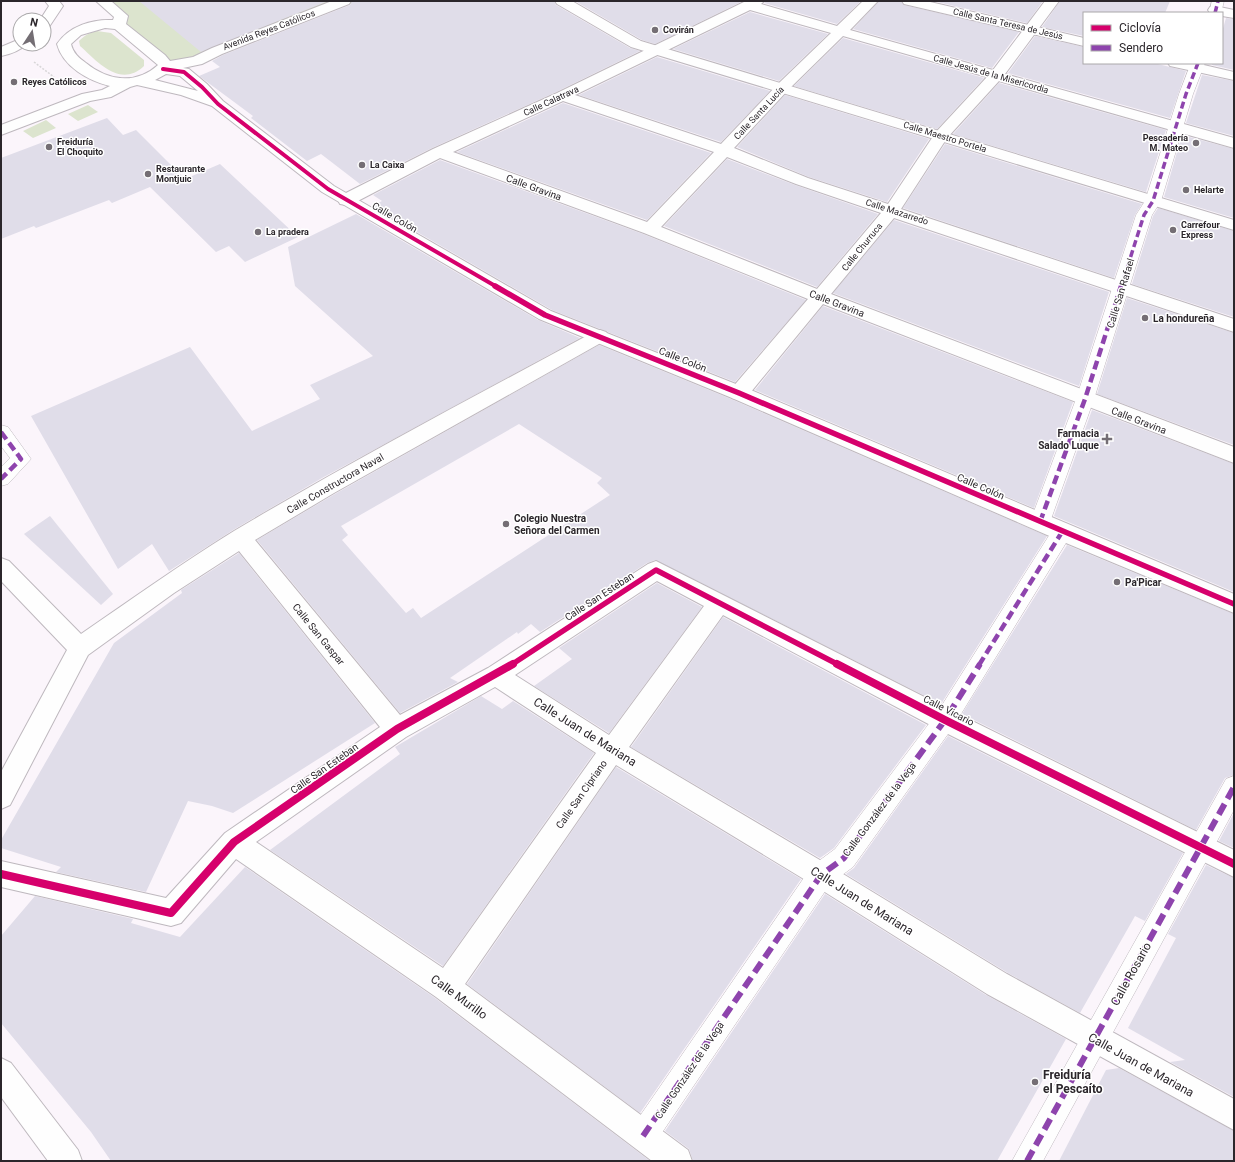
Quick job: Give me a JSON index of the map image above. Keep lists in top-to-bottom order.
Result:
{
  "streets": {
    "street": [
      "Calle Santa Teresa de Jesús",
      "Avenida Reyes Católicos",
      "Calle Jesús de la Misericordia",
      "Calle Calatrava",
      "Calle Santa Lucía",
      "Calle Maestro Portela",
      "Calle Gravina",
      "Calle Mazarredo",
      "Calle Colón",
      "Calle Churruca",
      "Calle San Rafael",
      "Calle Constructora Naval",
      "Calle San Esteban",
      "Calle San Gaspar",
      "Calle Vicario",
      "Calle Juan de Mariana",
      "Calle San Cipriano",
      "Calle González de la Vega",
      "Calle Rosario",
      "Calle Murillo"
    ]
  },
  "crossings": [
    ["Calle Santa Teresa de Jesús", "Calle Churruca"],
    ["Avenida Reyes Católicos", "Calle Colón"],
    ["Calle Jesús de la Misericordia", "Calle Calatrava"],
    ["Calle Jesús de la Misericordia", "Calle Santa Lucía"],
    ["Calle Jesús de la Misericordia", "Calle Churruca"],
    ["Calle Jesús de la Misericordia", "Calle San Rafael"],
    ["Calle Calatrava", "Calle Maestro Portela"],
    ["Calle Calatrava", "Calle Gravina"],
    ["Calle Calatrava", "Calle Mazarredo"],
    ["Calle Calatrava", "Calle Colón"],
    ["Calle Santa Lucía", "Calle Maestro Portela"],
    ["Calle Santa Lucía", "Calle Gravina"],
    ["Calle Santa Lucía", "Calle Mazarredo"],
    ["Calle Maestro Portela", "Calle Churruca"],
    ["Calle Maestro Portela", "Calle San Rafael"],
    ["Calle Gravina", "Calle Churruca"],
    ["Calle Gravina", "Calle San Rafael"],
    ["Calle Mazarredo", "Calle Churruca"],
    ["Calle Mazarredo", "Calle San Rafael"],
    ["Calle Colón", "Calle Churruca"],
    ["Calle Colón", "Calle San Rafael"],
    ["Calle Colón", "Calle Constructora Naval"],
    ["Calle Colón", "Calle González de la Vega"],
    ["Calle Constructora Naval", "Calle San Gaspar"],
    ["Calle San Esteban", "Calle San Gaspar"],
    ["Calle San Esteban", "Calle Vicario"],
    ["Calle San Esteban", "Calle Juan de Mariana"],
    ["Calle San Esteban", "Calle Murillo"],
    ["Calle Vicario", "Calle San Cipriano"],
    ["Calle Vicario", "Calle González de la Vega"],
    ["Calle Vicario", "Calle Rosario"],
    ["Calle Juan de Mariana", "Calle San Cipriano"],
    ["Calle Juan de Mariana", "Calle González de la Vega"],
    ["Calle Juan de Mariana", "Calle Rosario"],
    ["Calle San Cipriano", "Calle Murillo"],
    ["Calle González de la Vega", "Calle Murillo"]
  ],
  "places": {
    "other": [
      "Covirán",
      "Reyes Católicos",
      "Pescadería M. Mateo",
      "Freiduría El Choquito",
      "La Caixa",
      "Restaurante Montjuic",
      "Helarte",
      "Carrefour Express",
      "La pradera",
      "La hondureña",
      "Colegio Nuestra Señora del Carmen",
      "Pa'Picar",
      "Freiduría el Pescaíto"
    ],
    "health": ["Farmacia Salado Luque"]
  },
  "legend": ["Ciclovía", "Sendero"],
  "north": "top"
}
